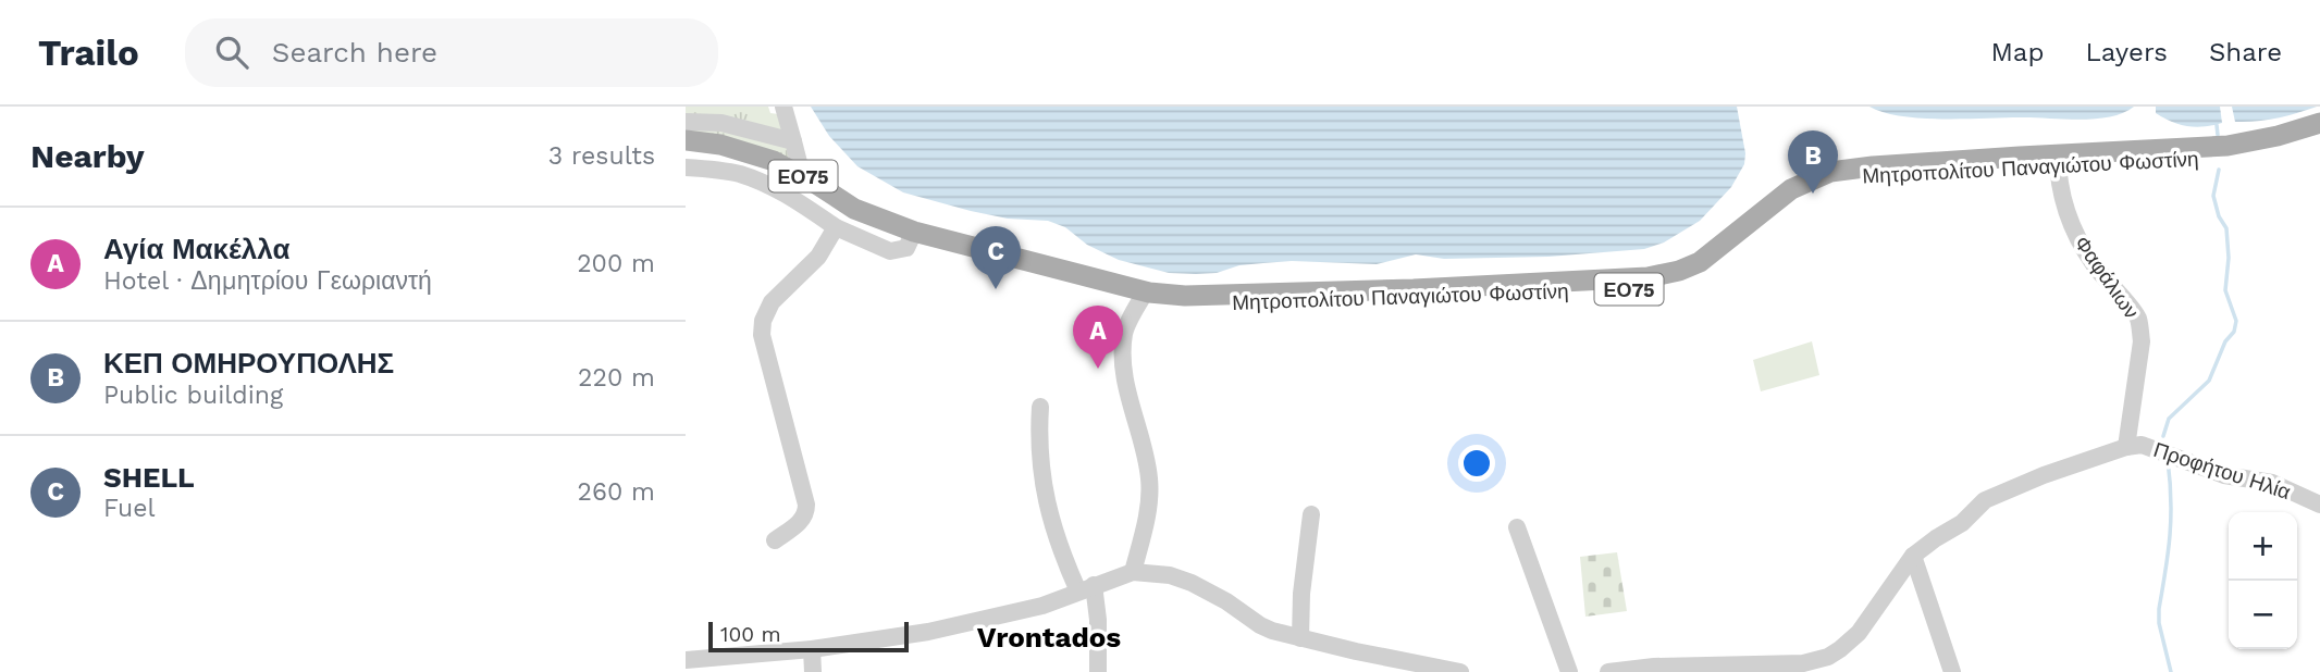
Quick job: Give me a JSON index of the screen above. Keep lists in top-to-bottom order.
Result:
{
  "streets": {
    "main road": ["Μητροπολίτου Παναγιώτου Φωστίνη", "ΕΟ75"],
    "street": ["Φαφάλιων", "Προφήτου Ηλία"]
  },
  "crossings": [
    ["Μητροπολίτου Παναγιώτου Φωστίνη", "ΕΟ75"],
    ["Μητροπολίτου Παναγιώτου Φωστίνη", "Φαφάλιων"],
    ["Φαφάλιων", "Προφήτου Ηλία"]
  ],
  "districts": ["Vrontados"],
  "scale_bar": "100 m",
  "page": {
    "header": "Trailo",
    "search": "Search here",
    "nav": ["Map", "Layers", "Share"],
    "heading": ["Nearby", "3 results"],
    "pins": ["B", "C", "A"],
    "list": [
      {
        "mark": "A",
        "name": "Αγία Μακέλλα",
        "note": "Hotel · Δημητρίου Γεωριαντή",
        "value": "200 m"
      },
      {
        "mark": "B",
        "name": "ΚΕΠ ΟΜΗΡΟΥΠΟΛΗΣ",
        "note": "Public building",
        "value": "220 m"
      },
      {
        "mark": "C",
        "name": "SHELL",
        "note": "Fuel",
        "value": "260 m"
      }
    ],
    "map_buttons": ["+", "−"],
    "scale": "100 m"
  }
}
